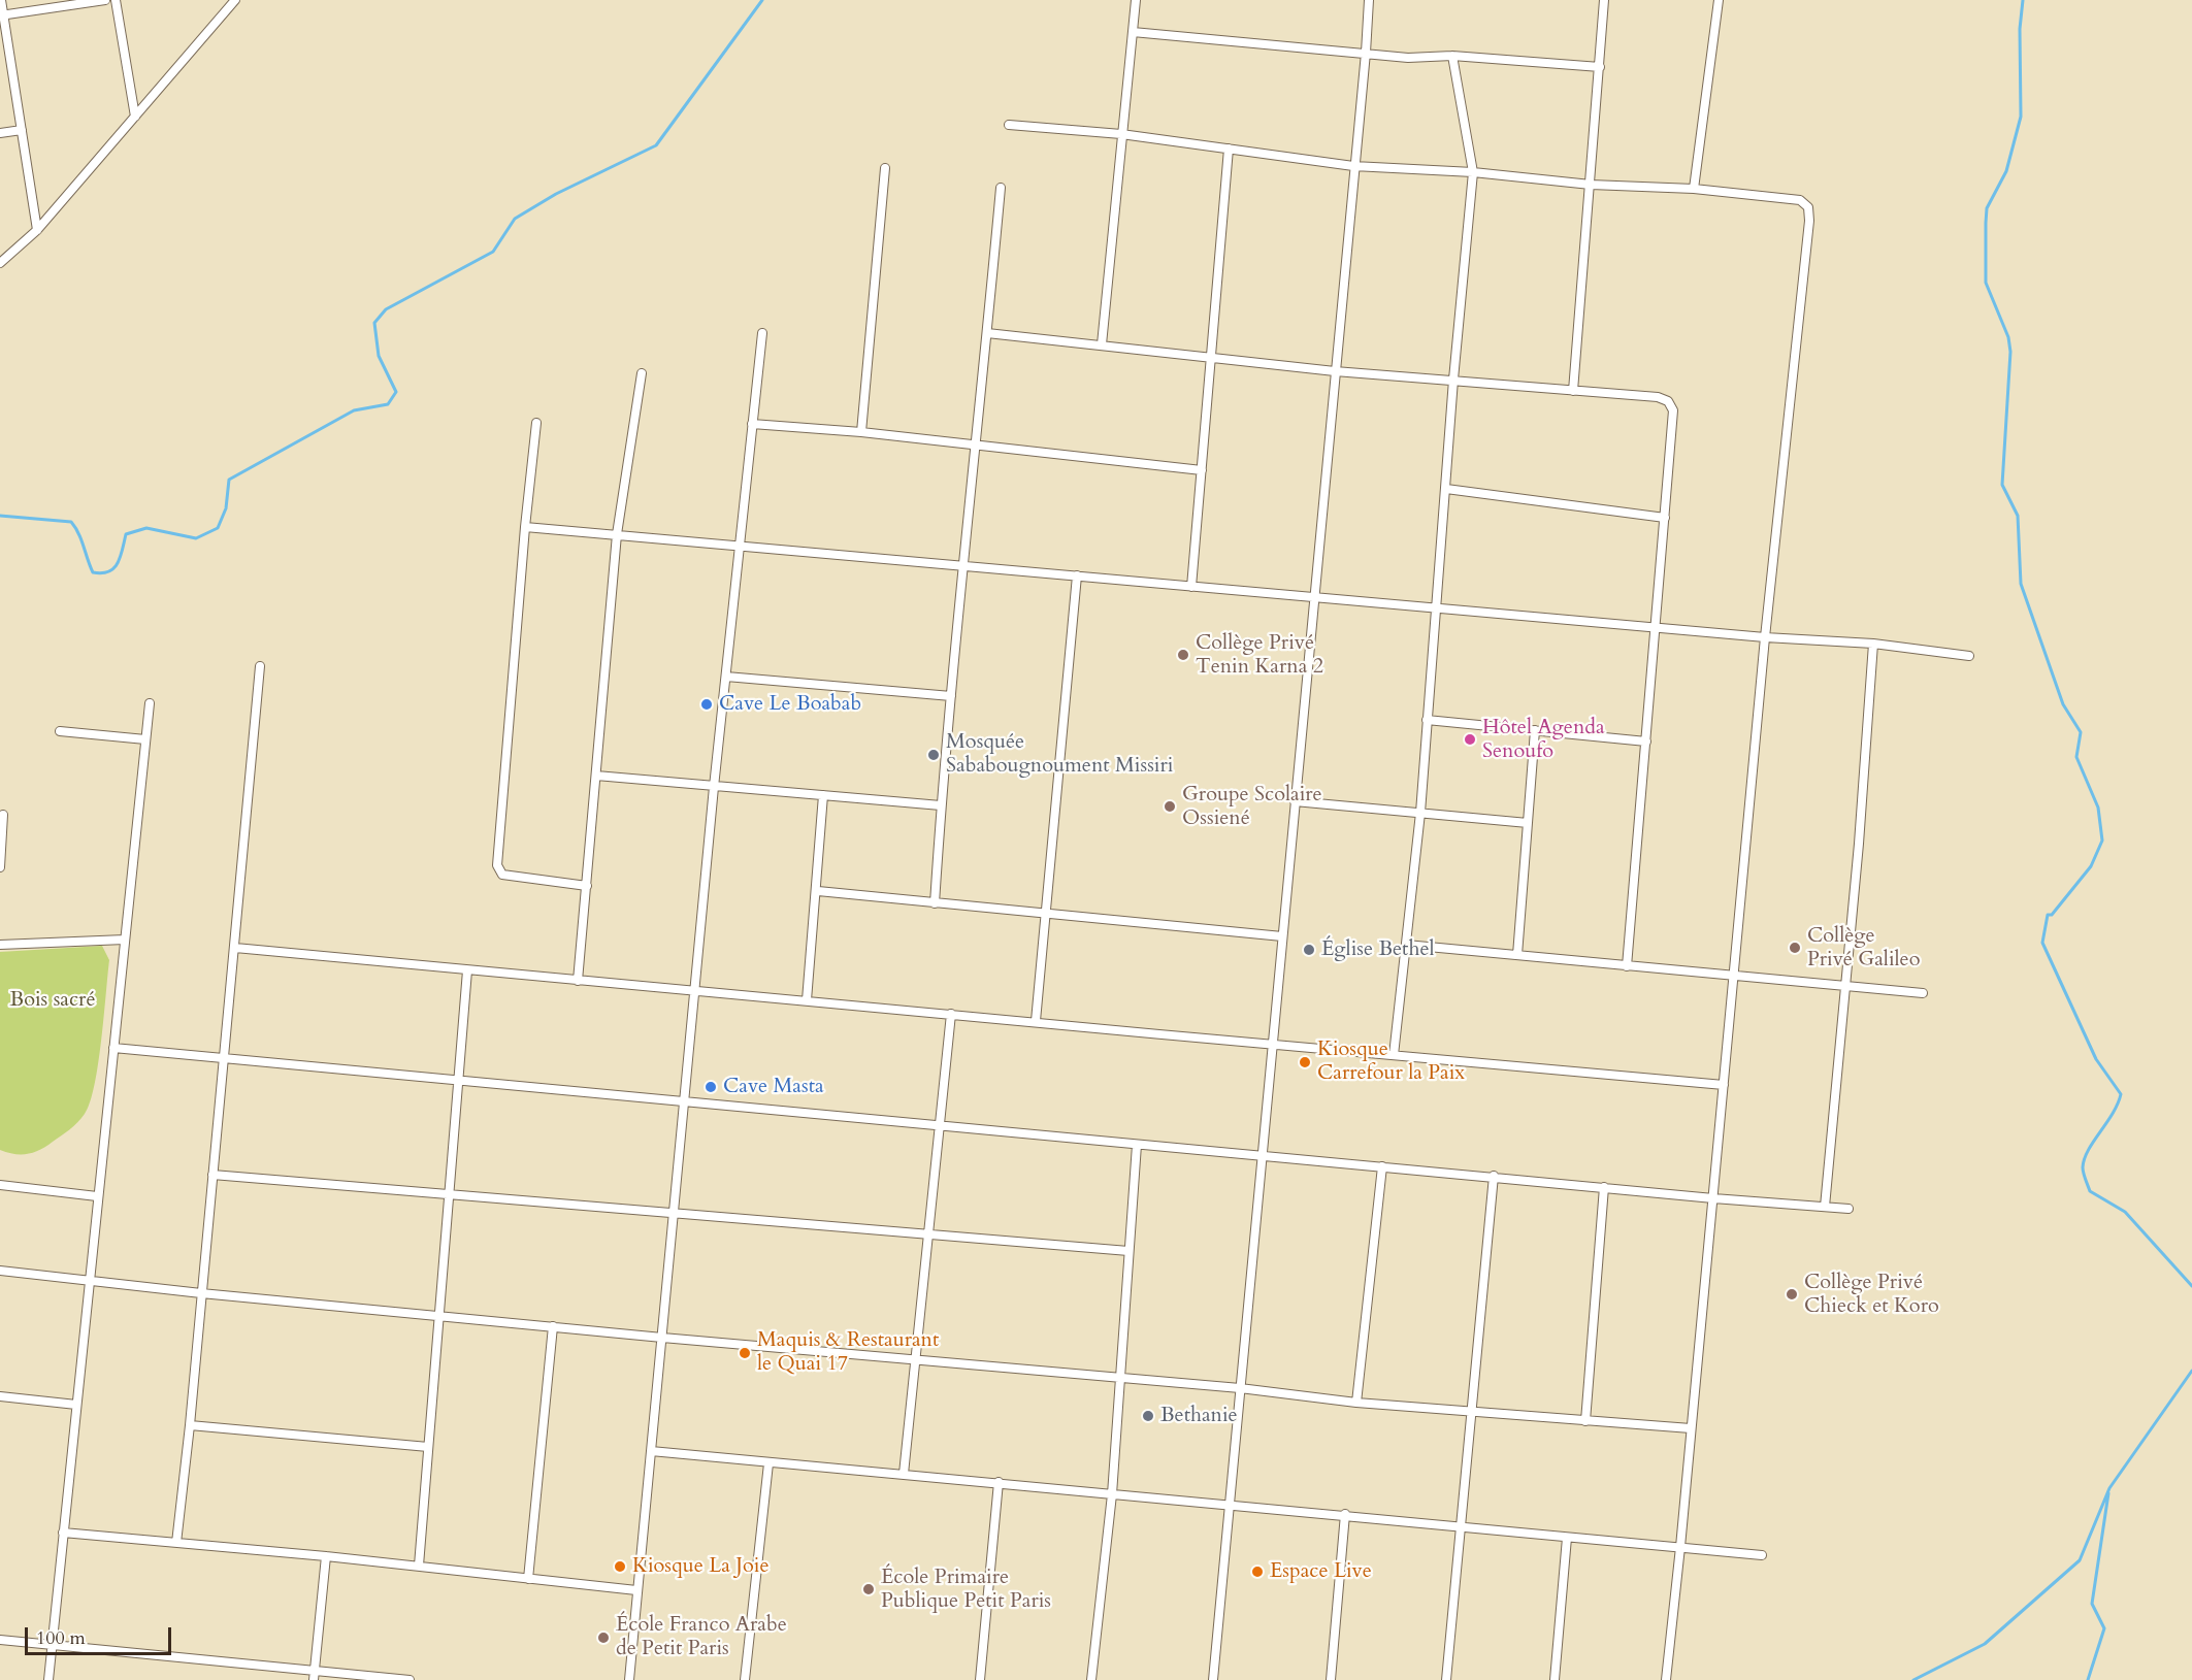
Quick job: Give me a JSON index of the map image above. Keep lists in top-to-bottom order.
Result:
{
  "parks": ["Bois sacré"],
  "places": [
    "Collège Privé Tenin Karna 2",
    "Cave Le Boabab",
    "Hôtel Agenda Senoufo",
    "Mosquée Sababougnoument Missiri",
    "Groupe Scolaire Ossiené",
    "Collège Privé Galileo",
    "Église Bethel",
    "Kiosque Carrefour la Paix",
    "Cave Masta",
    "Collège Privé Chieck et Koro",
    "Maquis & Restaurant le Quai 17",
    "Bethanie",
    "Kiosque La Joie",
    "Espace Live",
    "École Primaire Publique Petit Paris",
    "École Franco Arabe de Petit Paris"
  ],
  "scale_bar": "100 m"
}
